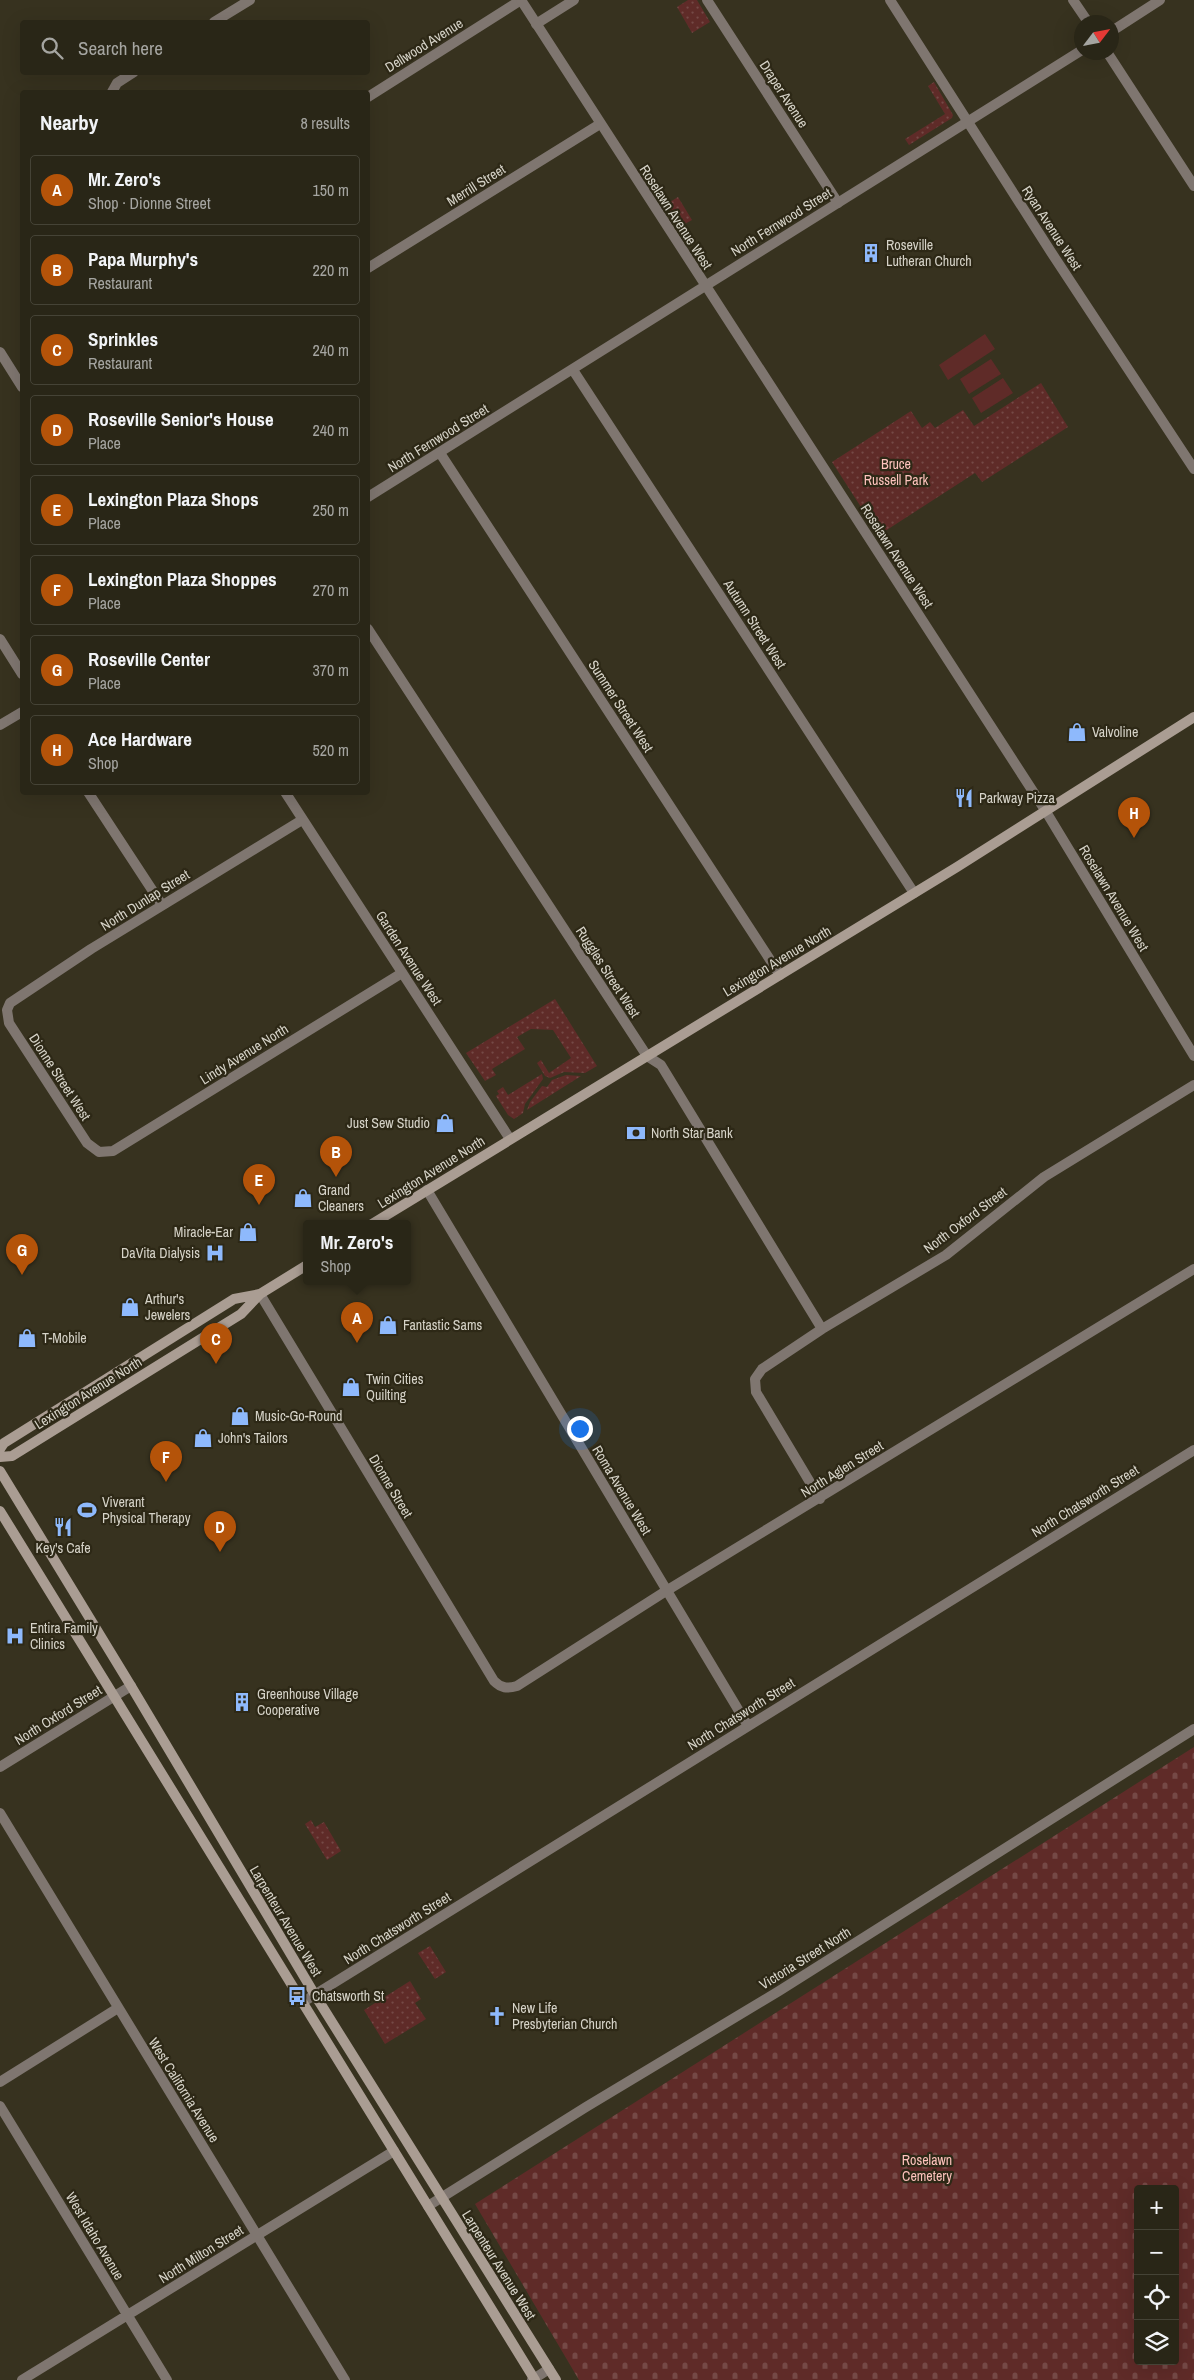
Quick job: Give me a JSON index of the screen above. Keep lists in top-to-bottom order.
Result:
{
  "streets": {
    "main road": ["Lexington Avenue North", "Larpenteur Avenue West"],
    "street": [
      "Dellwood Avenue",
      "Draper Avenue",
      "Merrill Street",
      "Roselawn Avenue West",
      "North Fernwood Street",
      "Ryan Avenue West",
      "Autumn Street West",
      "Summer Street West",
      "North Dunlap Street",
      "Garden Avenue West",
      "Ruggles Street West",
      "Lindy Avenue North",
      "Dionne Street West",
      "North Oxford Street",
      "North Aglen Street",
      "Dionne Street",
      "Roma Avenue West",
      "North Chatsworth Street",
      "Victoria Street North",
      "West California Avenue",
      "West Idaho Avenue",
      "North Milton Street"
    ]
  },
  "crossings": [
    ["Dellwood Avenue", "Roselawn Avenue West"],
    ["Draper Avenue", "North Fernwood Street"],
    ["Merrill Street", "Roselawn Avenue West"],
    ["Roselawn Avenue West", "North Fernwood Street"],
    ["Roselawn Avenue West", "Lexington Avenue North"],
    ["North Fernwood Street", "Ryan Avenue West"],
    ["North Fernwood Street", "Autumn Street West"],
    ["North Fernwood Street", "Summer Street West"],
    ["Autumn Street West", "Lexington Avenue North"],
    ["Summer Street West", "Lexington Avenue North"],
    ["North Dunlap Street", "Garden Avenue West"],
    ["North Dunlap Street", "Dionne Street West"],
    ["Garden Avenue West", "Lexington Avenue North"],
    ["Garden Avenue West", "Lindy Avenue North"],
    ["Lexington Avenue North", "Ruggles Street West"],
    ["Lexington Avenue North", "Dionne Street"],
    ["Lexington Avenue North", "Roma Avenue West"],
    ["Ruggles Street West", "North Oxford Street"],
    ["Lindy Avenue North", "Dionne Street West"],
    ["North Oxford Street", "North Aglen Street"],
    ["North Oxford Street", "Larpenteur Avenue West"],
    ["North Aglen Street", "Dionne Street"],
    ["North Aglen Street", "Roma Avenue West"],
    ["Roma Avenue West", "North Chatsworth Street"],
    ["North Chatsworth Street", "Larpenteur Avenue West"],
    ["Larpenteur Avenue West", "Victoria Street North"],
    ["Larpenteur Avenue West", "North Milton Street"],
    ["West California Avenue", "North Milton Street"],
    ["West Idaho Avenue", "North Milton Street"]
  ],
  "parks": ["Bruce Russell Park", "Roselawn Cemetery"],
  "places": {
    "building": ["Roseville Lutheran Church", "Greenhouse Village Cooperative"],
    "shop": [
      "Valvoline",
      "Just Sew Studio",
      "Grand Cleaners",
      "Miracle-Ear",
      "Arthur's Jewelers",
      "Fantastic Sams",
      "T-Mobile",
      "Twin Cities Quilting",
      "Music-Go-Round",
      "John's Tailors"
    ],
    "restaurant": ["Parkway Pizza", "Key's Cafe"],
    "bank": ["North Star Bank"],
    "hospital": ["DaVita Dialysis", "Entira Family Clinics"],
    "sports": ["Viverant Physical Therapy"],
    "bus stop": ["Chatsworth St"],
    "church": ["New Life Presbyterian Church"]
  },
  "north": "top right",
  "page": {
    "search": "Search here",
    "heading": ["Nearby", "8 results"],
    "list": [
      {
        "mark": "A",
        "name": "Mr. Zero's",
        "note": "Shop · Dionne Street",
        "value": "150 m"
      },
      {
        "mark": "B",
        "name": "Papa Murphy's",
        "note": "Restaurant",
        "value": "220 m"
      },
      {
        "mark": "C",
        "name": "Sprinkles",
        "note": "Restaurant",
        "value": "240 m"
      },
      {
        "mark": "D",
        "name": "Roseville Senior's House",
        "note": "Place",
        "value": "240 m"
      },
      {
        "mark": "E",
        "name": "Lexington Plaza Shops",
        "note": "Place",
        "value": "250 m"
      },
      {
        "mark": "F",
        "name": "Lexington Plaza Shoppes",
        "note": "Place",
        "value": "270 m"
      },
      {
        "mark": "G",
        "name": "Roseville Center",
        "note": "Place",
        "value": "370 m"
      },
      {
        "mark": "H",
        "name": "Ace Hardware",
        "note": "Shop",
        "value": "520 m"
      }
    ],
    "pins": [
      "H",
      "B",
      "E",
      "G",
      "A",
      "C",
      "F",
      "D"
    ],
    "popup": ["Mr. Zero's", "Shop"],
    "map_buttons": ["+", "−"]
  }
}
